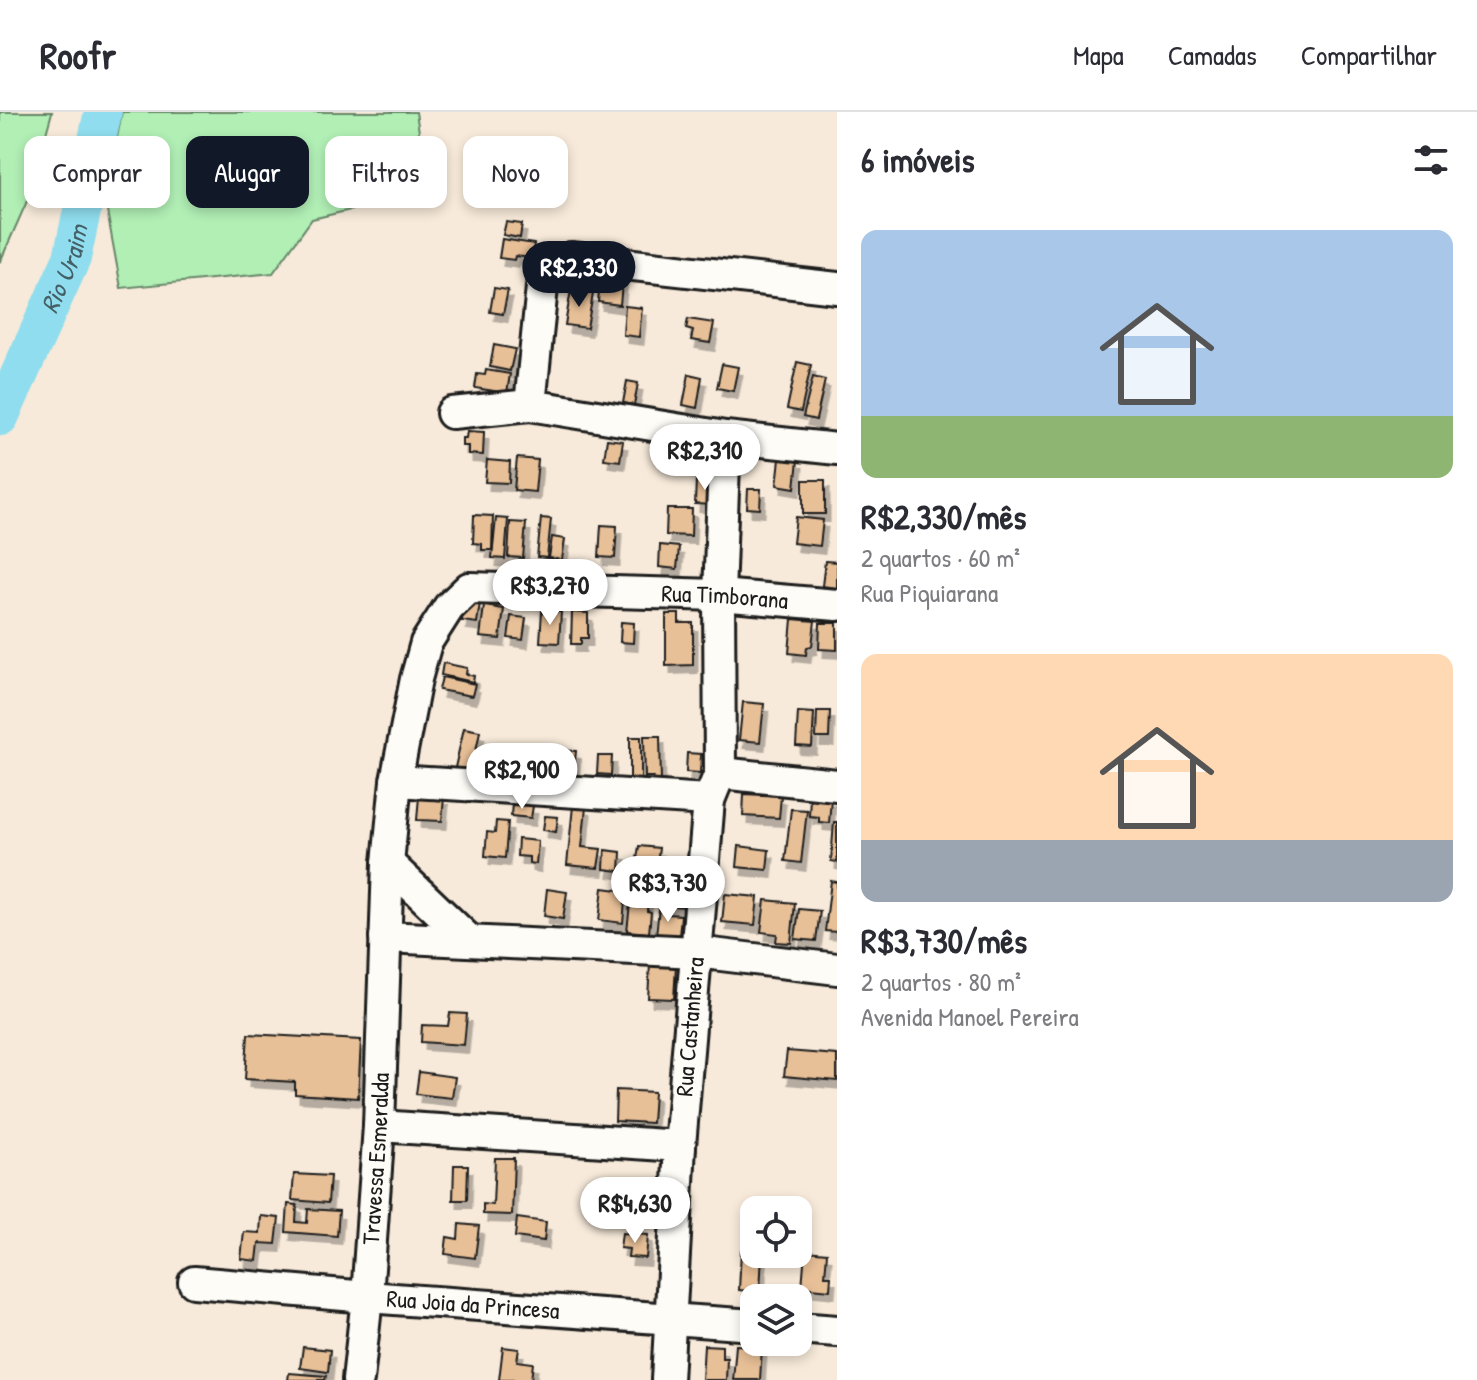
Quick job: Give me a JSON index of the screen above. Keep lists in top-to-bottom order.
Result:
{
  "streets": {
    "street": [
      "Rua Timborana",
      "Rua Castanheira",
      "Travessa Esmeralda",
      "Rua Joia da Princesa"
    ]
  },
  "crossings": [
    ["Rua Timborana", "Rua Castanheira"],
    ["Rua Timborana", "Travessa Esmeralda"],
    ["Rua Castanheira", "Rua Joia da Princesa"],
    ["Travessa Esmeralda", "Rua Joia da Princesa"]
  ],
  "water": ["Rio Uraim"],
  "page": {
    "header": "Roofr",
    "nav": ["Mapa", "Camadas", "Compartilhar"],
    "heading": "6 imóveis",
    "chip": [
      "Comprar",
      "Alugar",
      "Filtros",
      "Novo"
    ],
    "list": [
      {
        "name": "R$2,330/mês",
        "note": "2 quartos · 60 m² · Rua Piquiarana"
      },
      {
        "name": "R$3,730/mês",
        "note": "2 quartos · 80 m² · Avenida Manoel Pereira"
      }
    ],
    "price": [
      "R$2,330",
      "R$2,310",
      "R$3,270",
      "R$2,900",
      "R$3,730",
      "R$4,630"
    ]
  }
}
